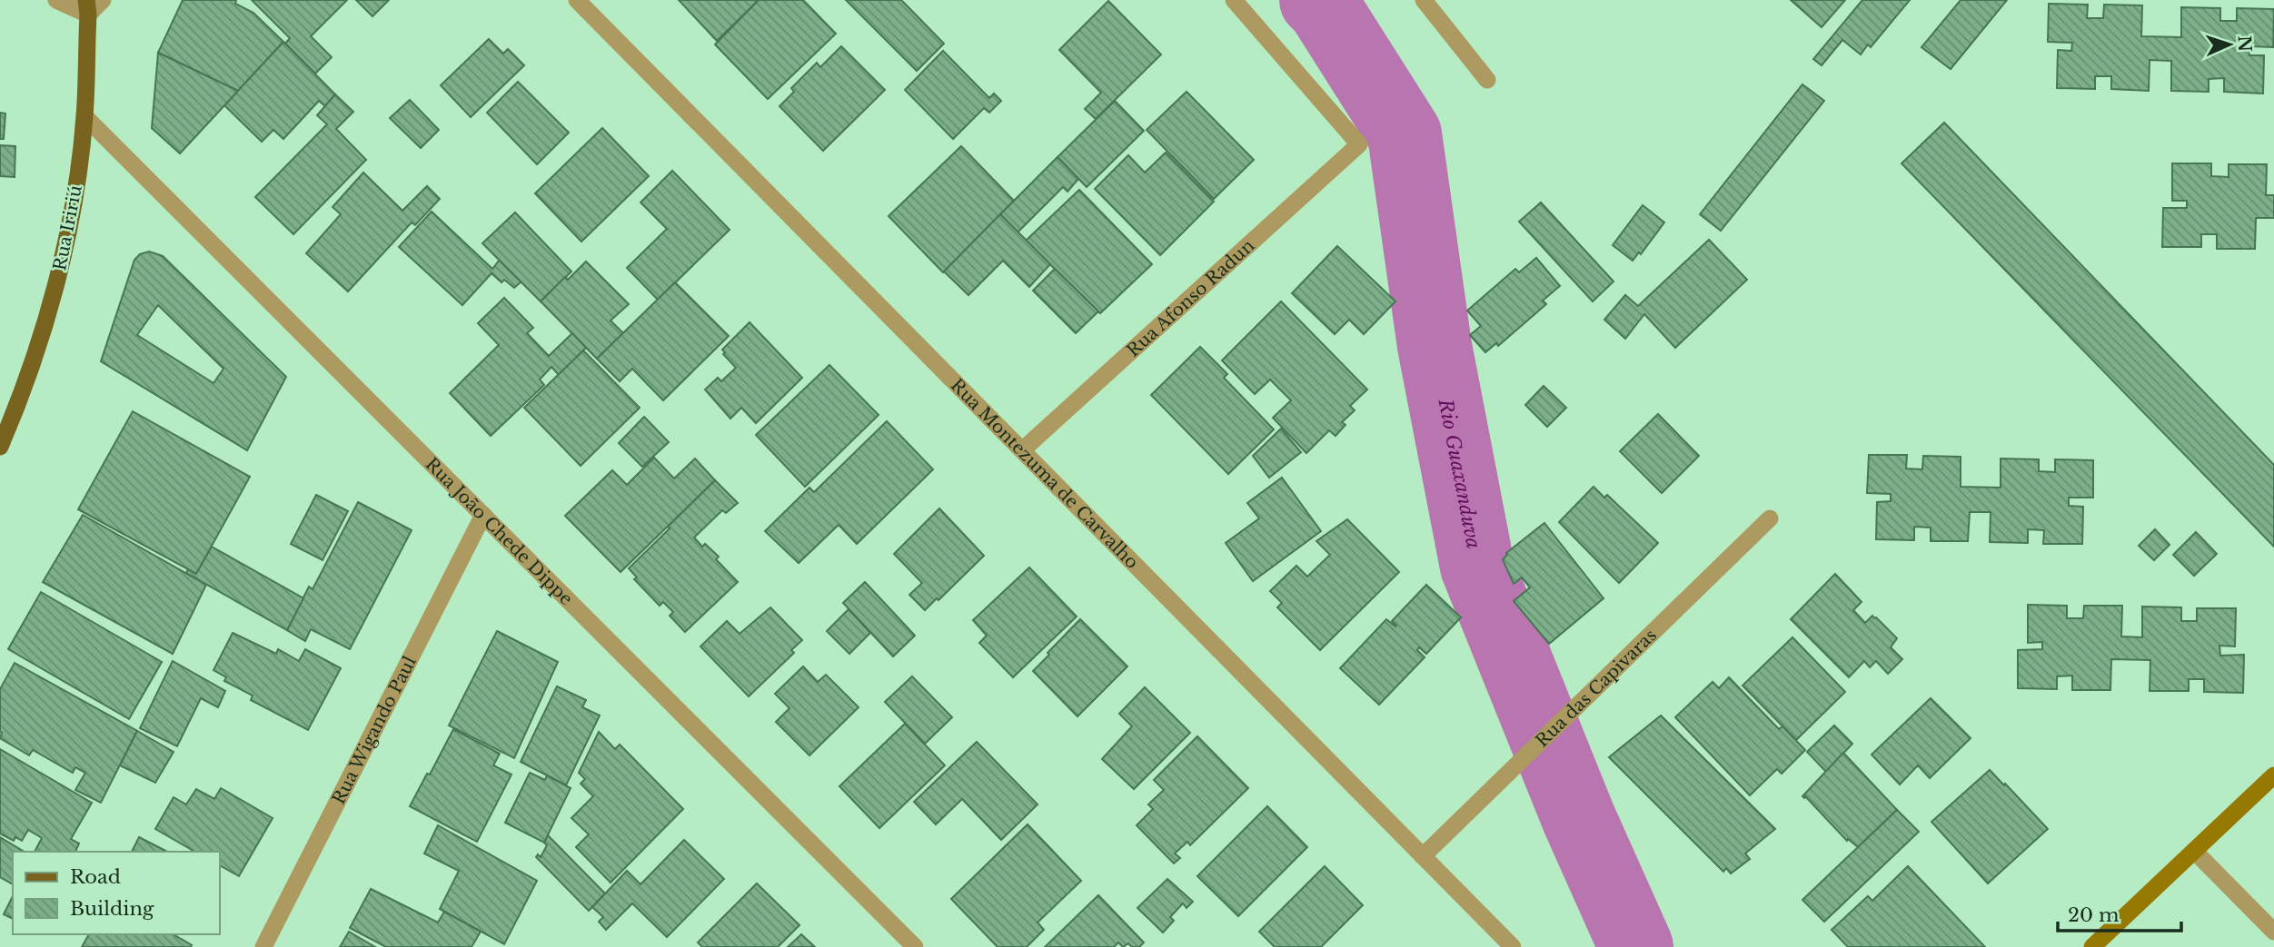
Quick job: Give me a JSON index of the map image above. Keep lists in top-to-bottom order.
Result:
{
  "streets": {
    "main road": ["Rua Iririú"],
    "street": [
      "Rua Afonso Radun",
      "Rua Montezuma de Carvalho",
      "Rua João Chede Dippe",
      "Rua das Capivaras",
      "Rua Wigando Paul"
    ]
  },
  "crossings": [
    ["Rua Iririú", "Rua João Chede Dippe"],
    ["Rua Afonso Radun", "Rua Montezuma de Carvalho"],
    ["Rua Montezuma de Carvalho", "Rua das Capivaras"],
    ["Rua João Chede Dippe", "Rua Wigando Paul"]
  ],
  "water": ["Rio Guaxanduva"],
  "legend": ["Road", "Building"],
  "scale_bar": "20 m",
  "north": "right"
}
